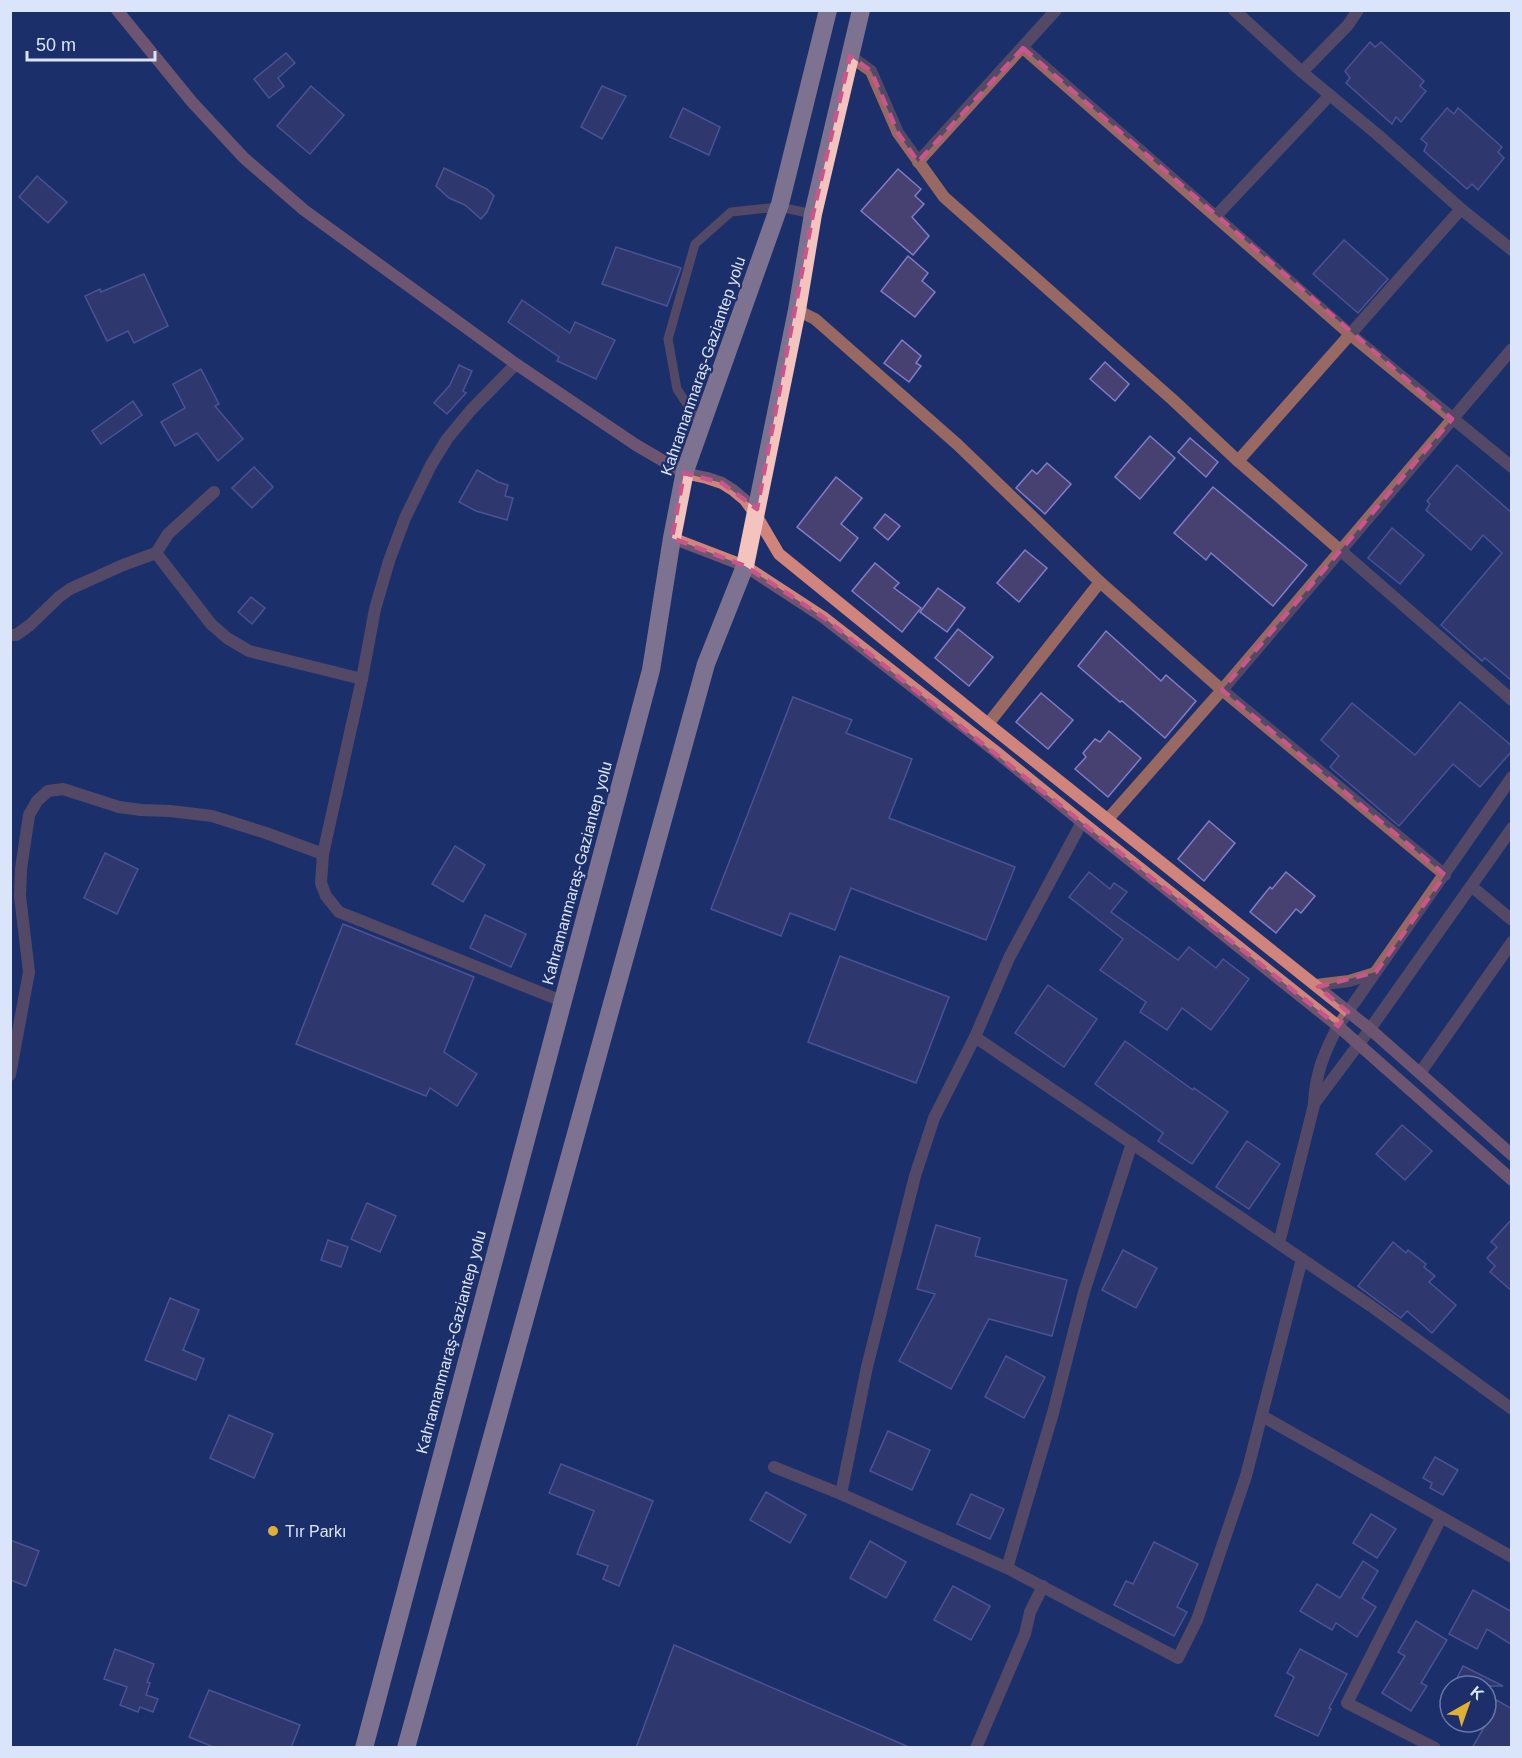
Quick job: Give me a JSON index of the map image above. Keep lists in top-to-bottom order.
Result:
{
  "streets": {
    "highway": ["Kahramanmaraş-Gaziantep yolu"]
  },
  "places": ["Tır Parkı"],
  "scale_bar": "50 m",
  "north": "top right"
}
